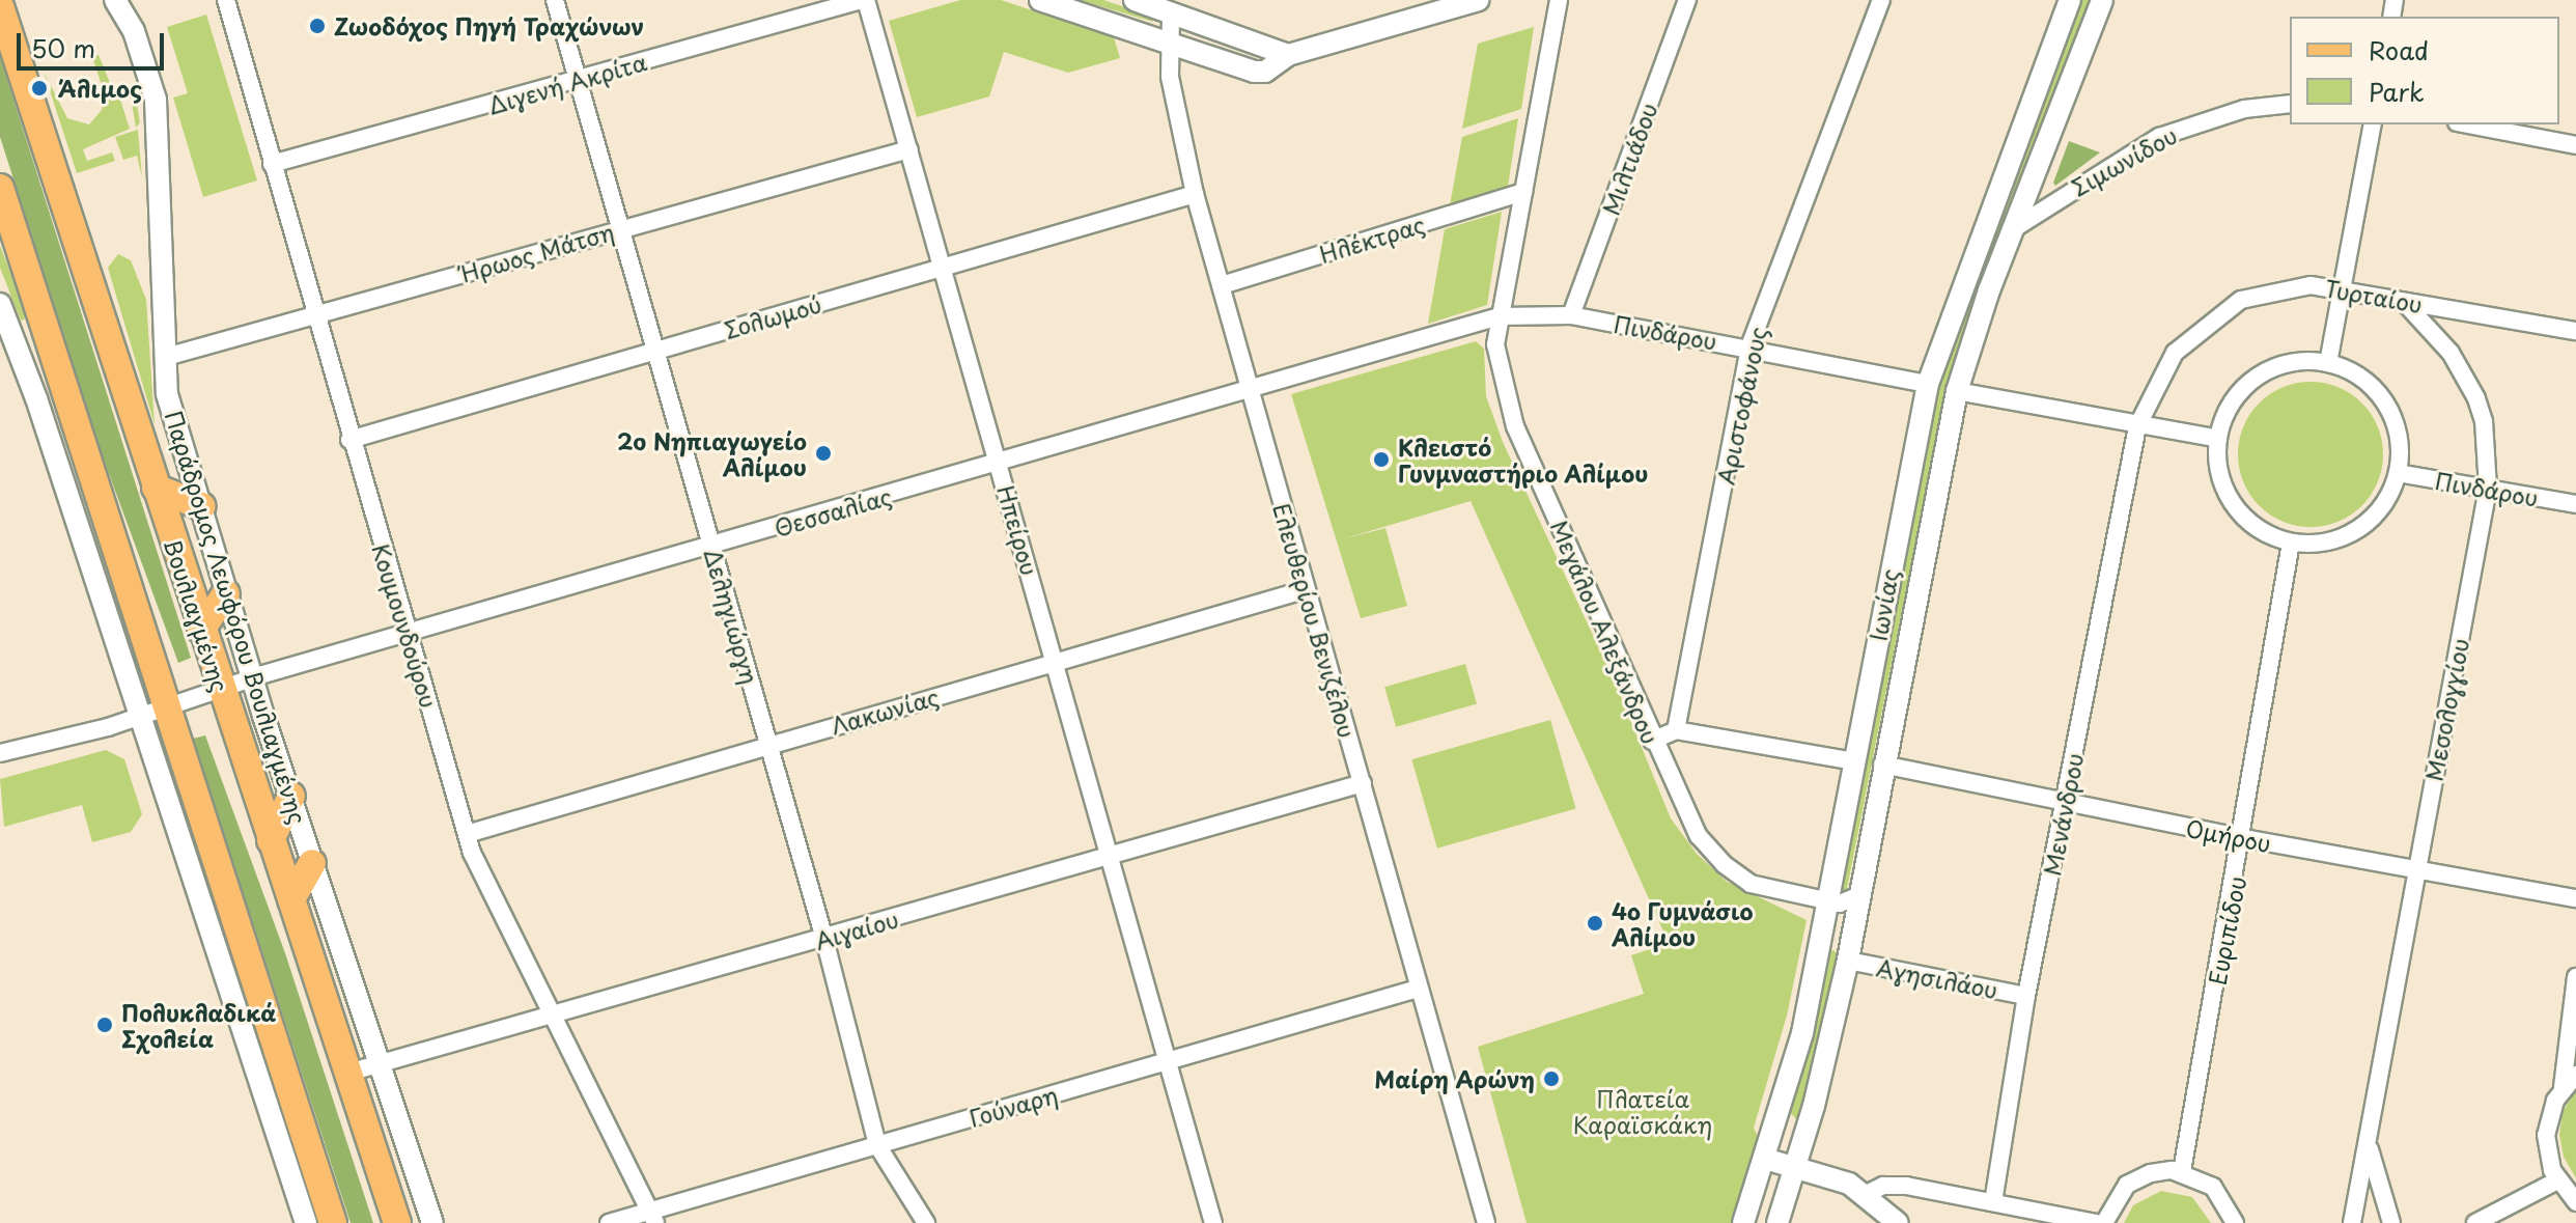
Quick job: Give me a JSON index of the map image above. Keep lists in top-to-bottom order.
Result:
{
  "streets": {
    "main road": ["Βουλιαγμένης"],
    "street": [
      "Διγενή Ακρίτα",
      "Μιλτιάδου",
      "Σιμωνίδου",
      "Ηλέκτρας",
      "Ήρωος Μάτση",
      "Τυρταίου",
      "Σολωμού",
      "Πινδάρου",
      "Αριστοφάνους",
      "Θεσσαλίας",
      "Ηπείρου",
      "Ιωνίας",
      "Δεληγιώργη",
      "Παράδρομος Λεωφόρου Βουλιαγμένης",
      "Ελευθερίου Βενιζέλου",
      "Κουμουνδούρου",
      "Μεγάλου Αλεξάνδρου",
      "Μεσολογγίου",
      "Λακωνίας",
      "Μενάνδρου",
      "Ομήρου",
      "Αιγαίου",
      "Ευριπίδου",
      "Αγησιλάου",
      "Γούναρη"
    ]
  },
  "crossings": [
    ["Διγενή Ακρίτα", "Ηπείρου"],
    ["Διγενή Ακρίτα", "Δεληγιώργη"],
    ["Διγενή Ακρίτα", "Κουμουνδούρου"],
    ["Μιλτιάδου", "Πινδάρου"],
    ["Σιμωνίδου", "Ιωνίας"],
    ["Ηλέκτρας", "Ελευθερίου Βενιζέλου"],
    ["Ηλέκτρας", "Μεγάλου Αλεξάνδρου"],
    ["Ήρωος Μάτση", "Ηπείρου"],
    ["Ήρωος Μάτση", "Δεληγιώργη"],
    ["Ήρωος Μάτση", "Παράδρομος Λεωφόρου Βουλιαγμένης"],
    ["Ήρωος Μάτση", "Κουμουνδούρου"],
    ["Τυρταίου", "Μεσολογγίου"],
    ["Τυρταίου", "Μενάνδρου"],
    ["Σολωμού", "Ηπείρου"],
    ["Σολωμού", "Δεληγιώργη"],
    ["Σολωμού", "Ελευθερίου Βενιζέλου"],
    ["Σολωμού", "Κουμουνδούρου"],
    ["Πινδάρου", "Αριστοφάνους"],
    ["Πινδάρου", "Θεσσαλίας"],
    ["Πινδάρου", "Ιωνίας"],
    ["Πινδάρου", "Μεγάλου Αλεξάνδρου"],
    ["Πινδάρου", "Μεσολογγίου"],
    ["Πινδάρου", "Ευριπίδου"],
    ["Θεσσαλίας", "Ηπείρου"],
    ["Θεσσαλίας", "Βουλιαγμένης"],
    ["Θεσσαλίας", "Δεληγιώργη"],
    ["Θεσσαλίας", "Παράδρομος Λεωφόρου Βουλιαγμένης"],
    ["Θεσσαλίας", "Ελευθερίου Βενιζέλου"],
    ["Θεσσαλίας", "Κουμουνδούρου"],
    ["Θεσσαλίας", "Μεγάλου Αλεξάνδρου"],
    ["Ηπείρου", "Λακωνίας"],
    ["Ηπείρου", "Αιγαίου"],
    ["Ηπείρου", "Γούναρη"],
    ["Ιωνίας", "Μεγάλου Αλεξάνδρου"],
    ["Ιωνίας", "Ομήρου"],
    ["Ιωνίας", "Αγησιλάου"],
    ["Βουλιαγμένης", "Αιγαίου"],
    ["Δεληγιώργη", "Λακωνίας"],
    ["Δεληγιώργη", "Αιγαίου"],
    ["Δεληγιώργη", "Γούναρη"],
    ["Παράδρομος Λεωφόρου Βουλιαγμένης", "Αιγαίου"],
    ["Ελευθερίου Βενιζέλου", "Λακωνίας"],
    ["Ελευθερίου Βενιζέλου", "Αιγαίου"],
    ["Ελευθερίου Βενιζέλου", "Γούναρη"],
    ["Κουμουνδούρου", "Λακωνίας"],
    ["Κουμουνδούρου", "Αιγαίου"],
    ["Κουμουνδούρου", "Γούναρη"],
    ["Μεσολογγίου", "Ομήρου"],
    ["Μενάνδρου", "Ομήρου"],
    ["Μενάνδρου", "Αγησιλάου"],
    ["Ομήρου", "Ευριπίδου"]
  ],
  "parks": ["Πλατεία Καραϊσκάκη"],
  "places": [
    "Ζωοδόχος Πηγή Τραχώνων",
    "Άλιμος",
    "2ο Νηπιαγωγείο Αλίμου",
    "Κλειστό Γυνμναστήριο Αλίμου",
    "4ο Γυμνάσιο Αλίμου",
    "Πολυκλαδικά Σχολεία",
    "Μαίρη Αρώνη"
  ],
  "legend": ["Road", "Park"],
  "scale_bar": "50 m"
}
